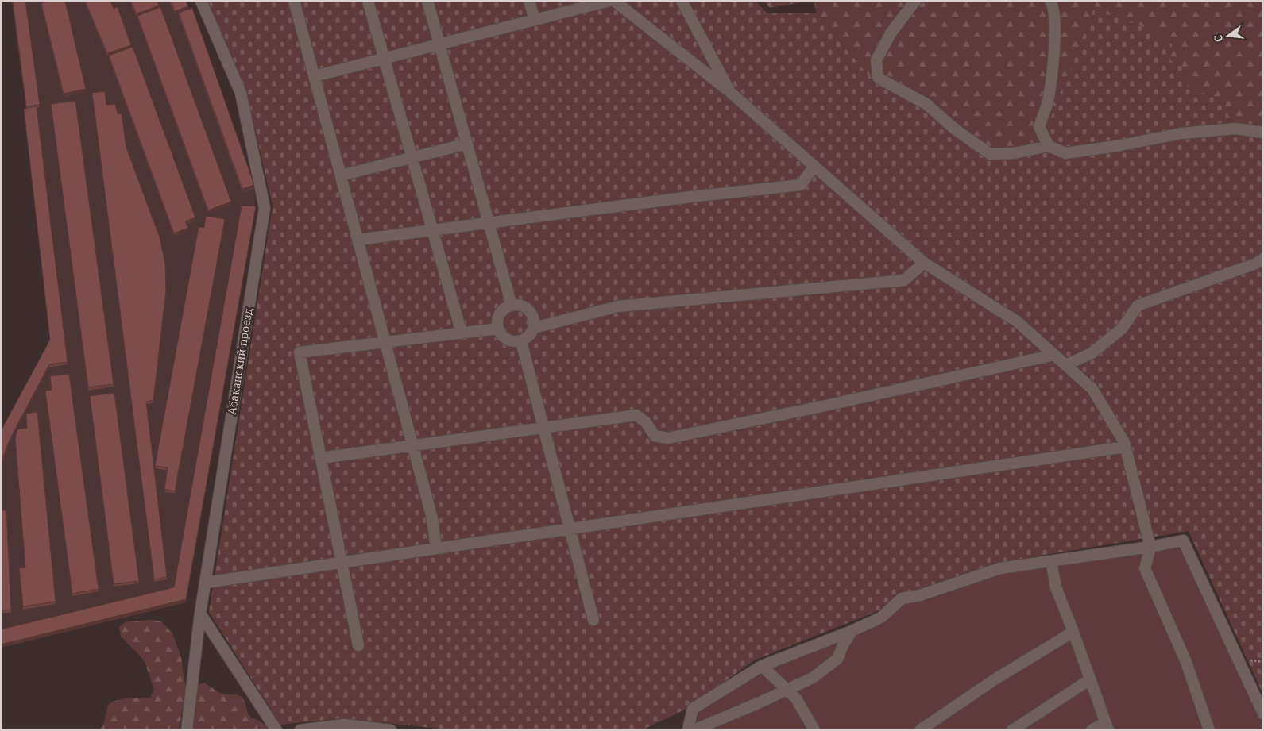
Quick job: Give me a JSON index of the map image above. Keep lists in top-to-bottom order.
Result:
{
  "streets": {
    "lane": ["Абаканский проезд"]
  },
  "north": "left"
}
